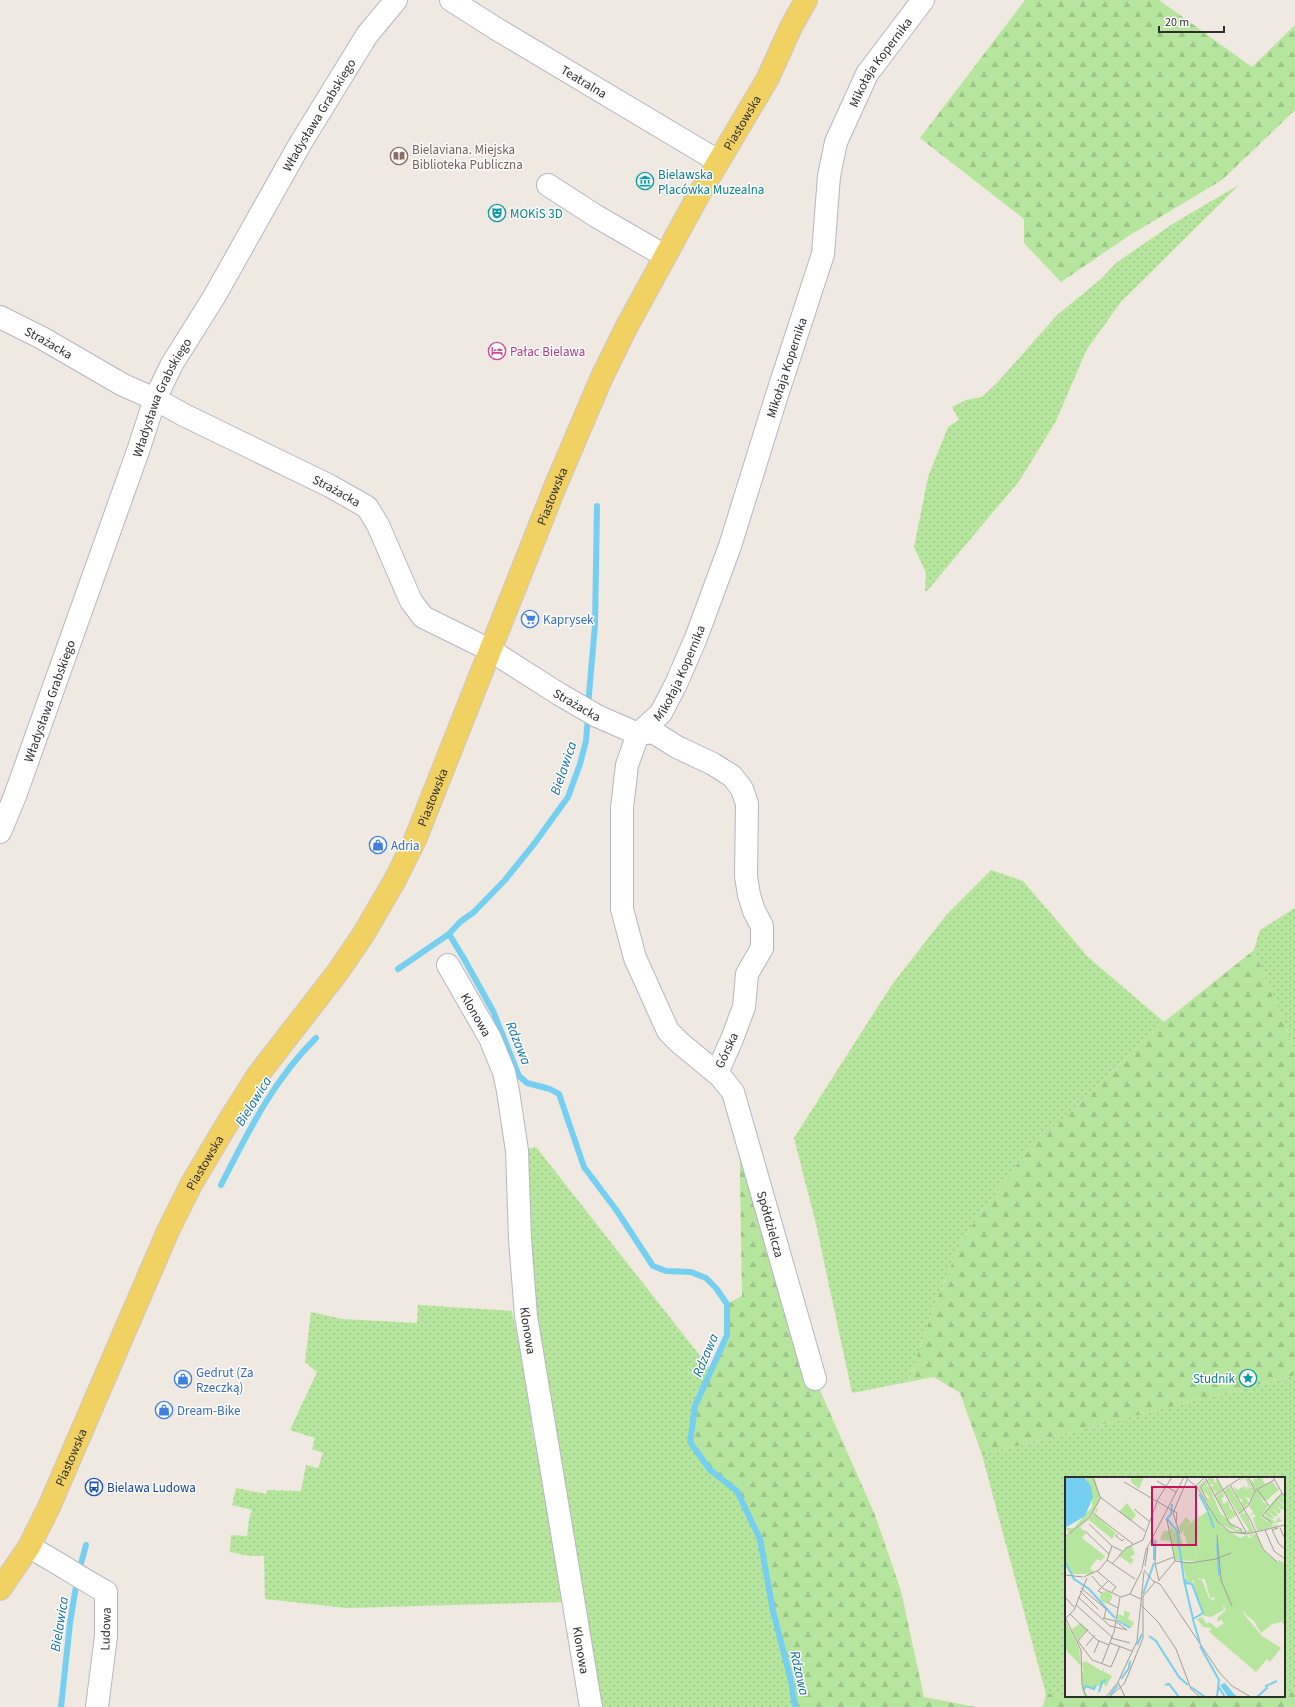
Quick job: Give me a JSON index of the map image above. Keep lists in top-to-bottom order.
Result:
{
  "streets": {
    "main road": ["Piastowska"],
    "street": [
      "Mikołaja Kopernika",
      "Teatralna",
      "Władysława Grabskiego",
      "Strażacka",
      "Klonowa",
      "Górska",
      "Spółdzielcza",
      "Ludowa"
    ]
  },
  "crossings": [
    ["Mikołaja Kopernika", "Strażacka"],
    ["Mikołaja Kopernika", "Górska"],
    ["Teatralna", "Piastowska"],
    ["Władysława Grabskiego", "Strażacka"],
    ["Piastowska", "Strażacka"],
    ["Piastowska", "Ludowa"],
    ["Strażacka", "Górska"],
    ["Górska", "Spółdzielcza"]
  ],
  "water": ["Bielawica", "Rdzawa"],
  "places": {
    "library": ["Bielaviana. Miejska Biblioteka Publiczna"],
    "museum": ["Bielawska Placówka Muzealna"],
    "theatre": ["MOKiS 3D"],
    "hotel": ["Pałac Bielawa"],
    "supermarket": ["Kaprysek"],
    "shop": ["Adria", "Gedrut (Za Rzeczką)", "Dream-Bike"],
    "place": ["Studnik"],
    "bus stop": ["Bielawa Ludowa"]
  },
  "scale_bar": "20 m"
}
